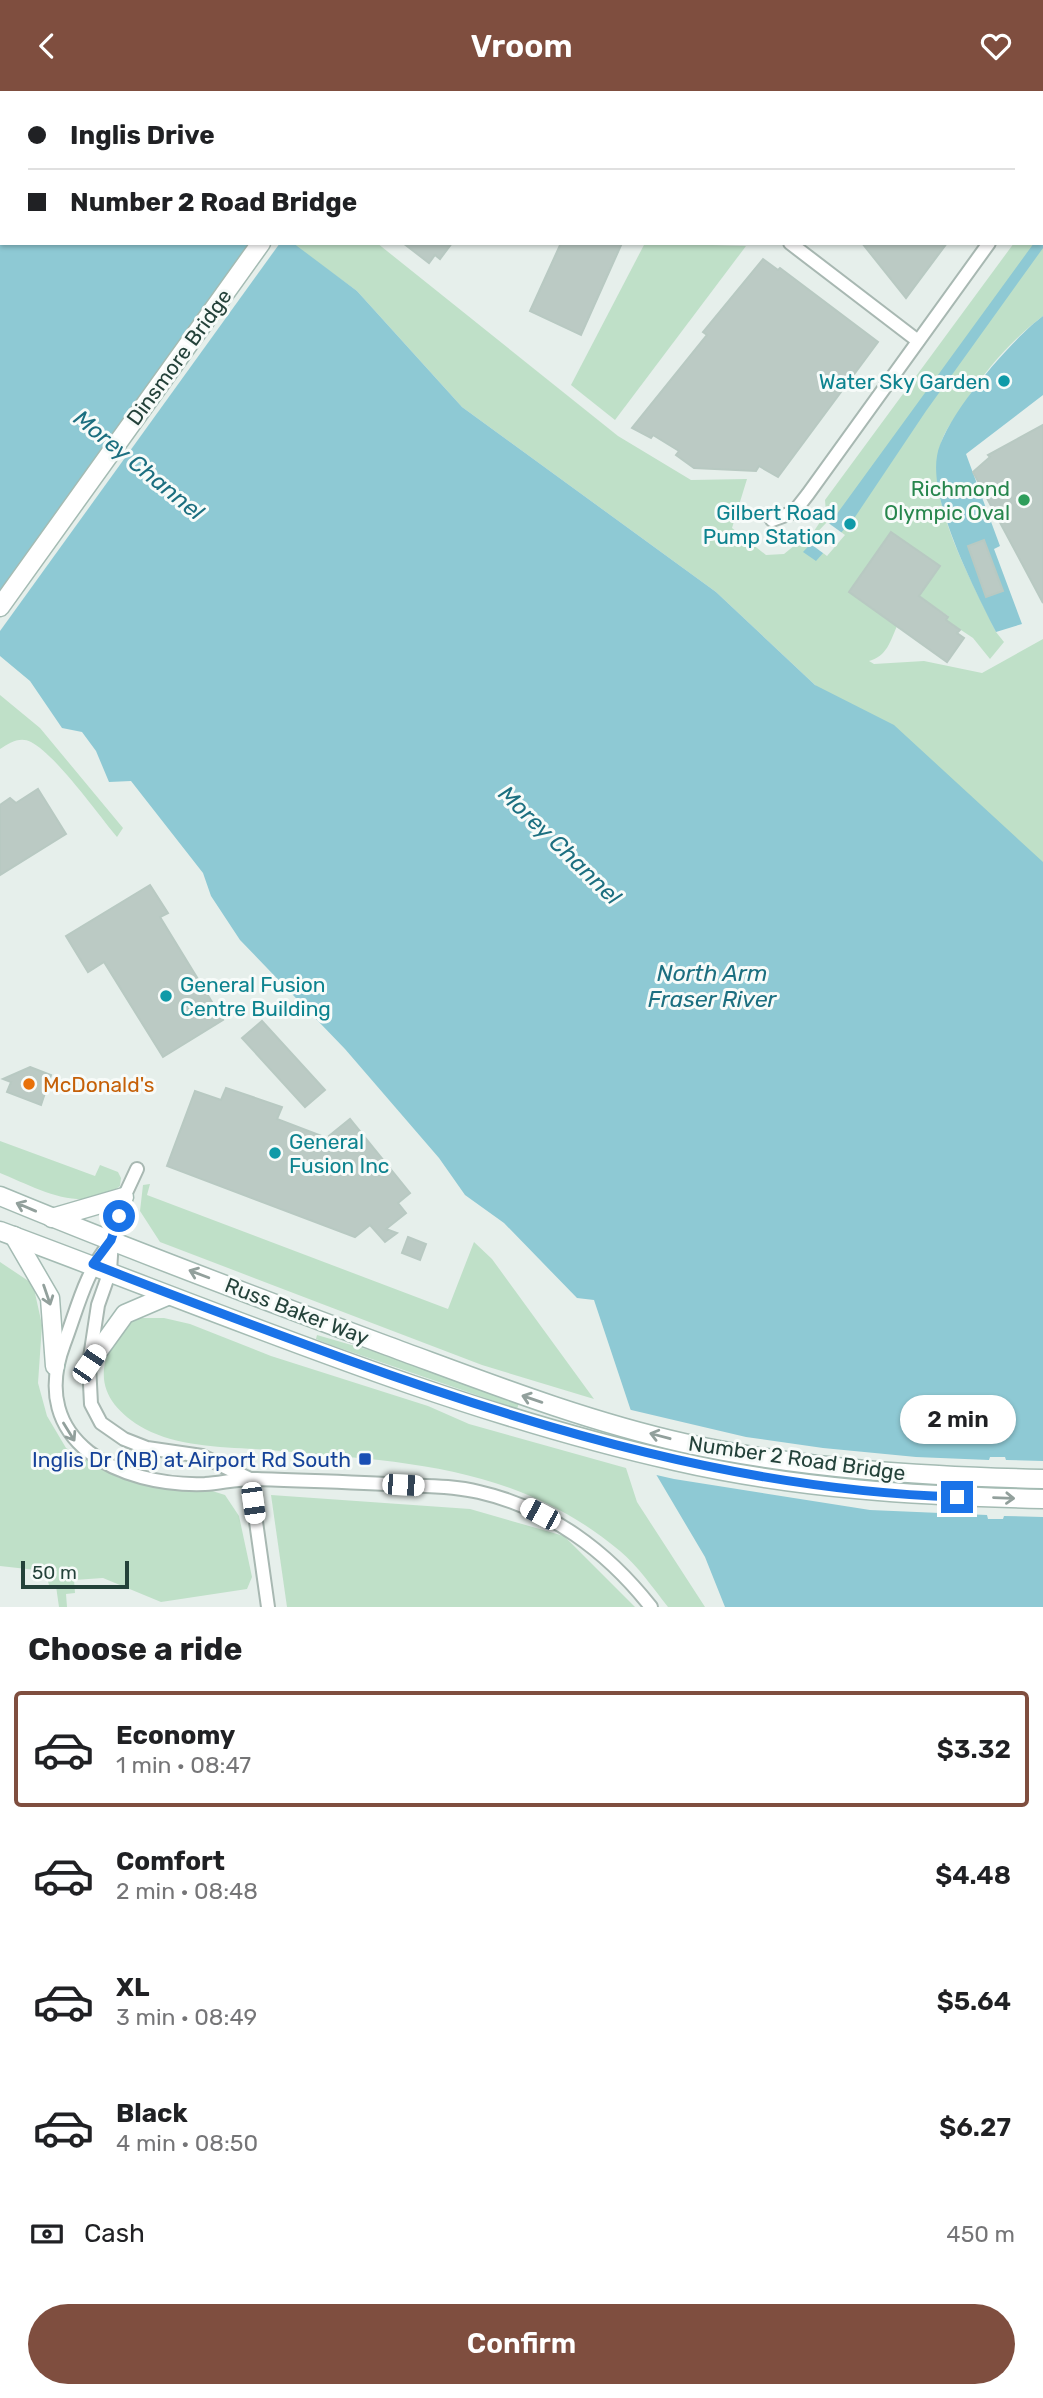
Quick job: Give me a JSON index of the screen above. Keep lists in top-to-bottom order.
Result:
{
  "streets": {
    "main road": ["Dinsmore Bridge", "Russ Baker Way", "Number 2 Road Bridge"]
  },
  "crossings": [
    ["Russ Baker Way", "Number 2 Road Bridge"]
  ],
  "water": ["Morey Channel", "North Arm Fraser River"],
  "places": {
    "other": [
      "Water Sky Garden",
      "Richmond Olympic Oval",
      "Gilbert Road Pump Station",
      "General Fusion Centre Building",
      "McDonald's",
      "General Fusion Inc"
    ],
    "transit": ["Inglis Dr (NB) at Airport Rd South"]
  },
  "scale_bar": "50 m",
  "page": {
    "header": "Vroom",
    "banner": ["Inglis Drive", "Number 2 Road Bridge"],
    "bubble": "2 min",
    "scale": "50 m",
    "heading": "Choose a ride",
    "list": [
      {
        "name": "Economy",
        "note": "1 min · 08:47",
        "value": "$3.32"
      },
      {
        "name": "Comfort",
        "note": "2 min · 08:48",
        "value": "$4.48"
      },
      {
        "name": "XL",
        "note": "3 min · 08:49",
        "value": "$5.64"
      },
      {
        "name": "Black",
        "note": "4 min · 08:50",
        "value": "$6.27"
      }
    ],
    "pay": ["Cash", "450 m"],
    "buttons": "Confirm"
  }
}
